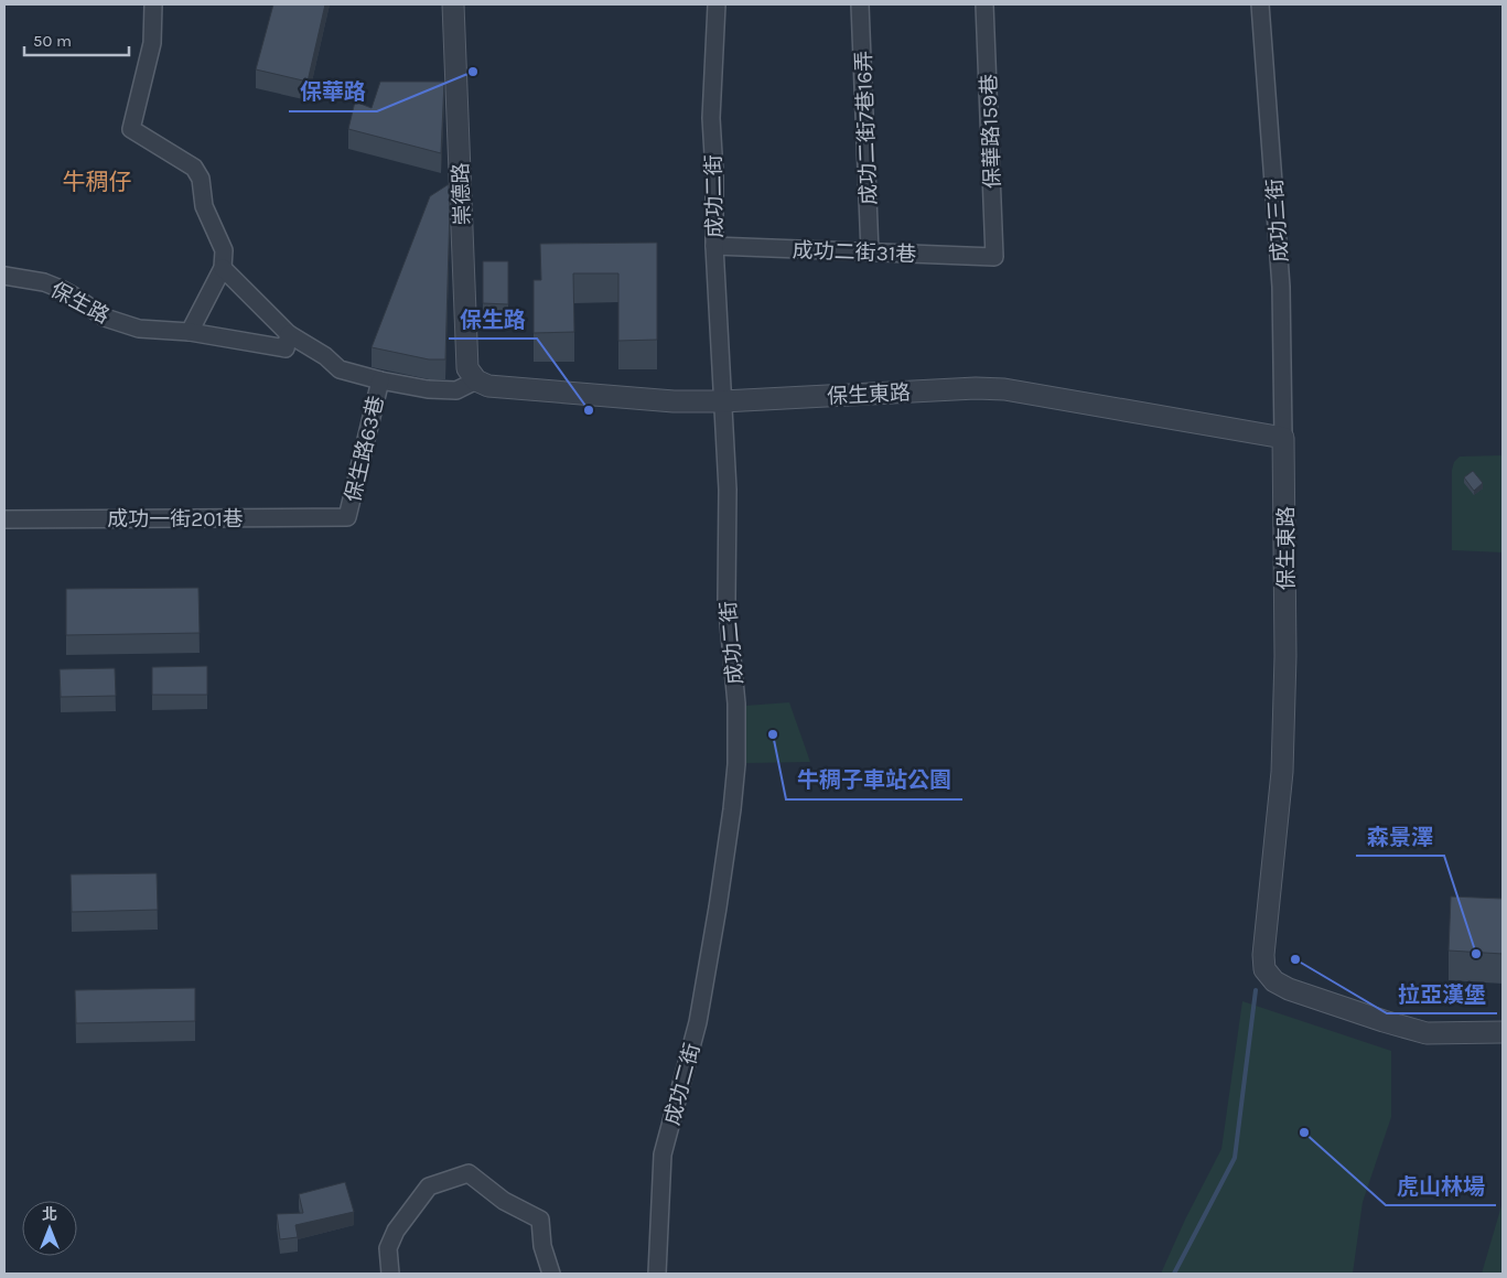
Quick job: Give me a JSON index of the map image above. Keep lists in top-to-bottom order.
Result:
{
  "streets": {
    "street": [
      "成功二街7巷16弄",
      "保華路159巷",
      "崇德路",
      "成功二街",
      "成功三街",
      "成功二街31巷",
      "保生路",
      "保生東路",
      "保生路63巷",
      "成功一街201巷"
    ]
  },
  "crossings": [
    ["成功二街7巷16弄", "成功二街31巷"],
    ["保華路159巷", "成功二街31巷"],
    ["成功二街", "成功二街31巷"],
    ["成功二街", "保生東路"],
    ["成功三街", "保生東路"],
    ["保生路63巷", "成功一街201巷"]
  ],
  "districts": ["牛稠仔"],
  "places": [
    "保華路",
    "保生路",
    "牛稠子車站公園",
    "森景澤",
    "拉亞漢堡",
    "虎山林場"
  ],
  "scale_bar": "50 m",
  "north": "top"
}
